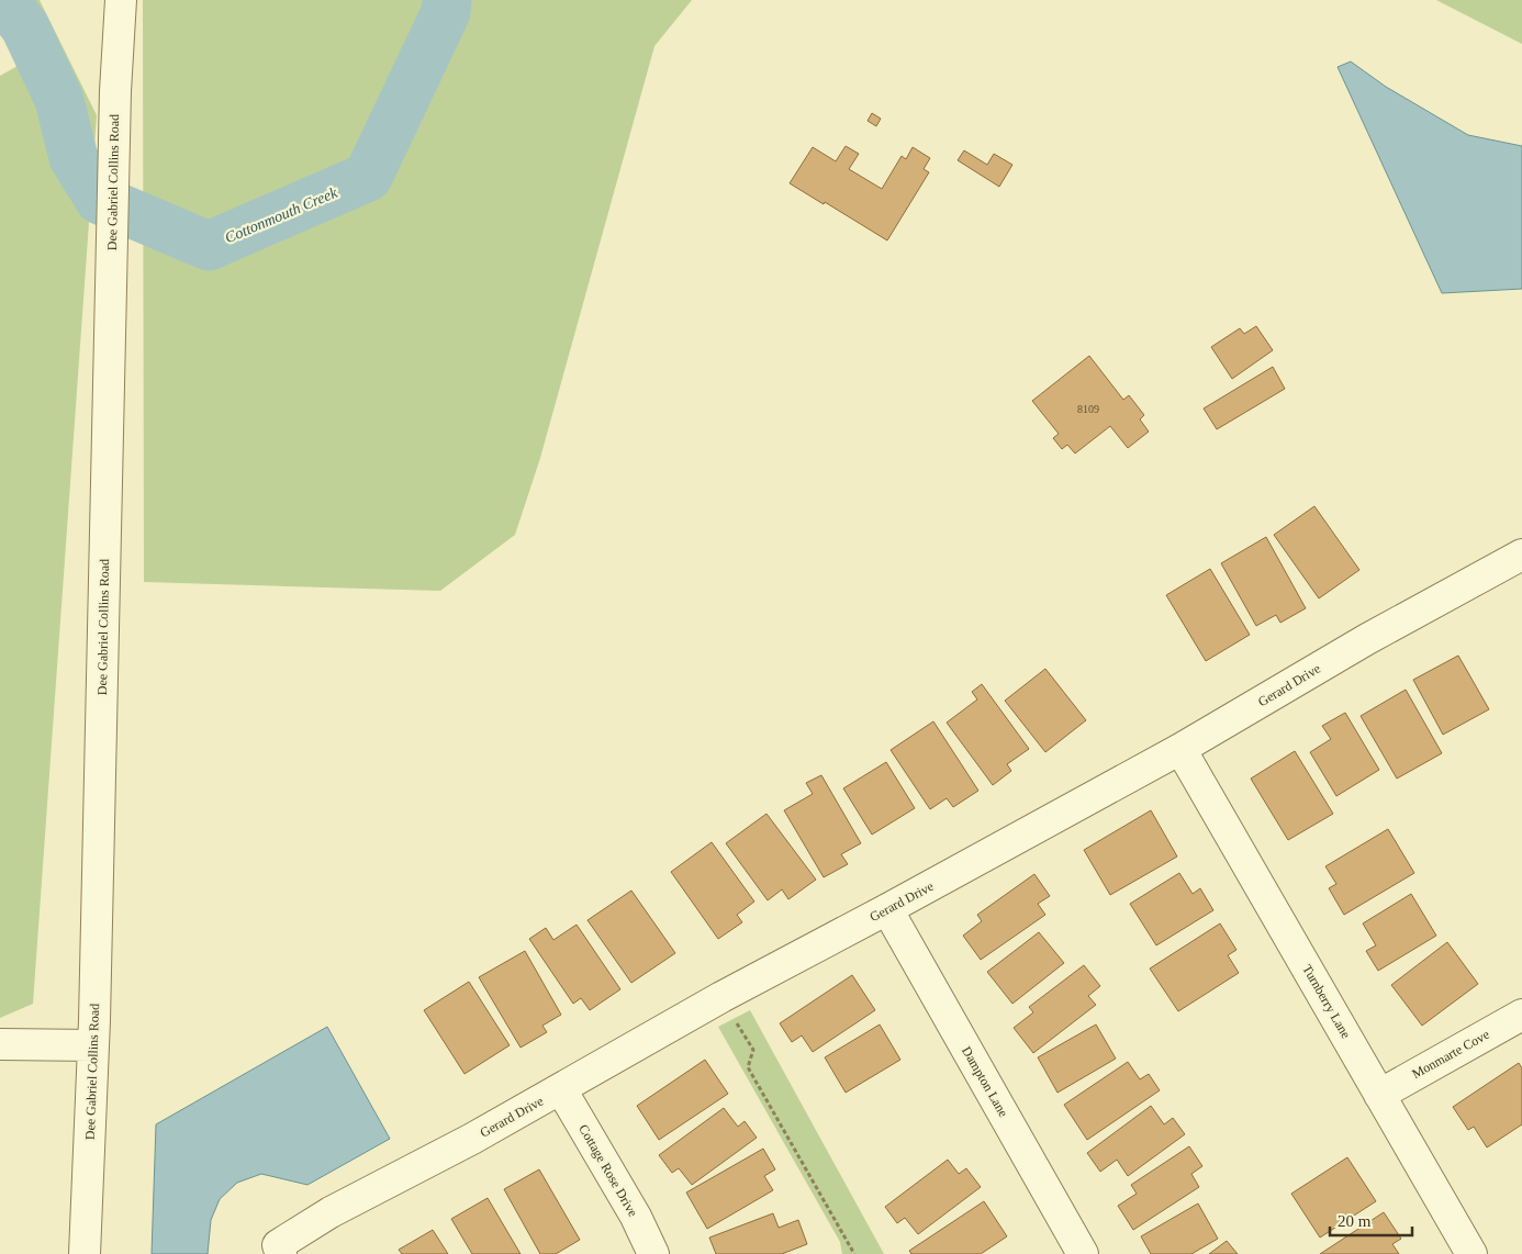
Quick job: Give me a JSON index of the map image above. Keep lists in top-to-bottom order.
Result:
{
  "streets": {
    "street": [
      "Dee Gabriel Collins Road",
      "Gerard Drive",
      "Turnberry Lane",
      "Monmarte Cove",
      "Dampton Lane",
      "Cottage Rose Drive"
    ]
  },
  "crossings": [
    ["Gerard Drive", "Turnberry Lane"],
    ["Gerard Drive", "Dampton Lane"],
    ["Gerard Drive", "Cottage Rose Drive"],
    ["Turnberry Lane", "Monmarte Cove"]
  ],
  "water": ["Cottonmouth Creek"],
  "house_numbers": ["8109"],
  "scale_bar": "20 m"
}
